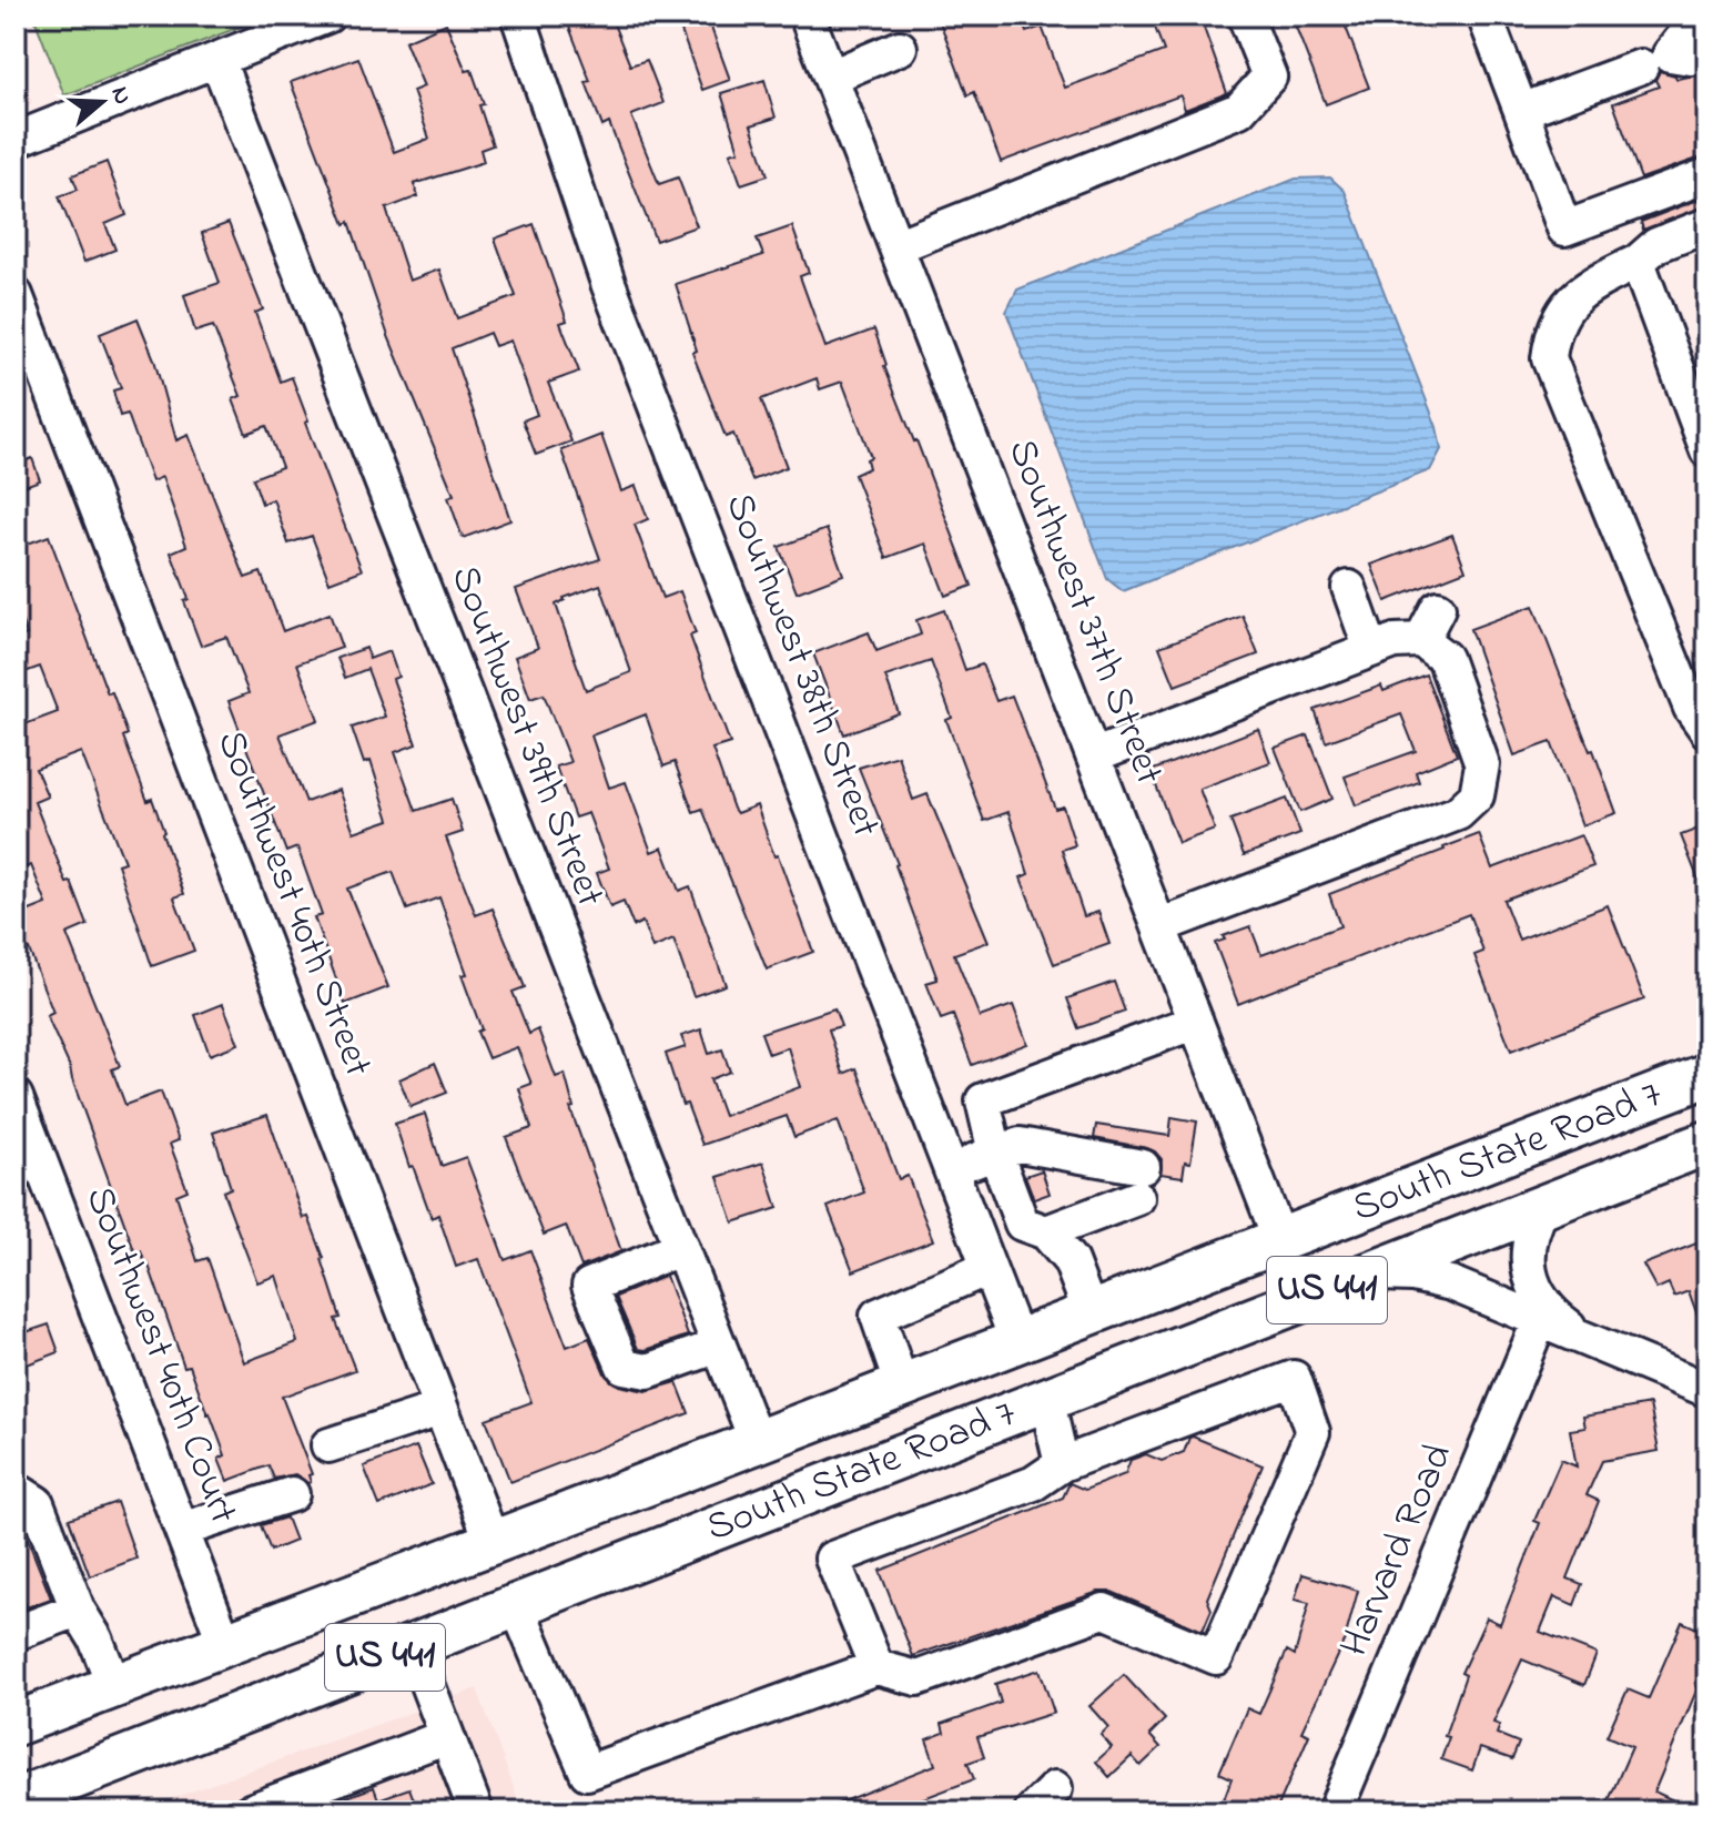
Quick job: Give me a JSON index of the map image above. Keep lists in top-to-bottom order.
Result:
{
  "streets": {
    "main road": ["South State Road 7", "US 441"],
    "street": [
      "Southwest 37th Street",
      "Southwest 38th Street",
      "Southwest 39th Street",
      "Southwest 40th Street",
      "Southwest 40th Court",
      "Harvard Road"
    ]
  },
  "crossings": [
    ["Southwest 37th Street", "South State Road 7"],
    ["Southwest 38th Street", "South State Road 7"],
    ["Southwest 39th Street", "South State Road 7"],
    ["Southwest 40th Street", "South State Road 7"],
    ["South State Road 7", "Southwest 40th Court"]
  ],
  "north": "right"
}
